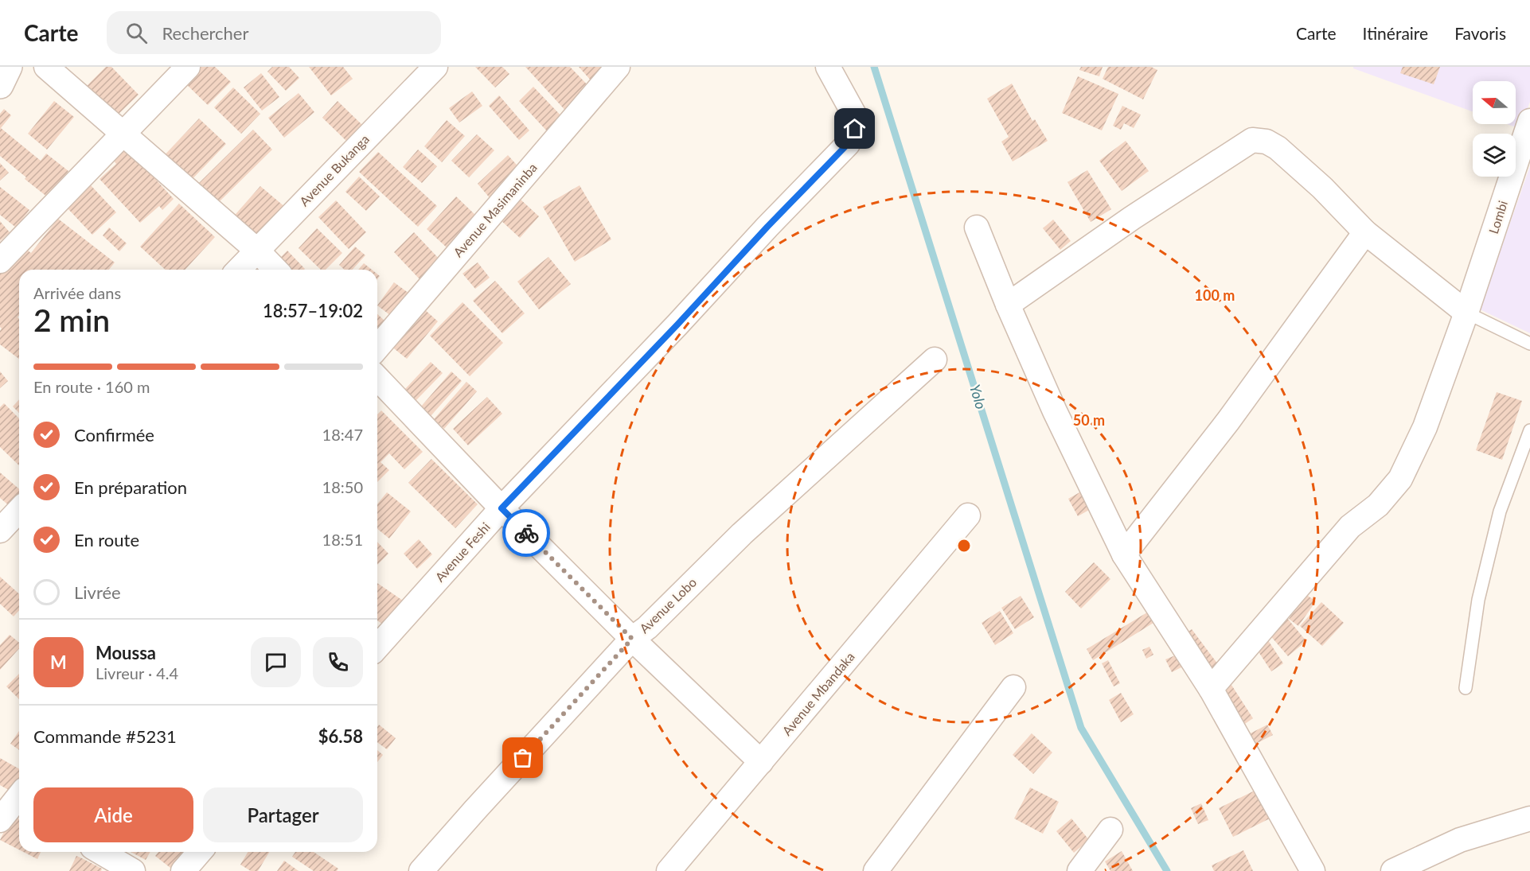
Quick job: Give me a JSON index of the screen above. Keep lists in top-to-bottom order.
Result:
{
  "streets": {
    "street": [
      "Avenue Bukanga",
      "Avenue Masimaninba",
      "Lombi",
      "Avenue Feshi",
      "Avenue Lobo",
      "Avenue Mbandaka"
    ]
  },
  "water": ["Yolo"],
  "north": "left",
  "page": {
    "header": "Carte",
    "search": "Rechercher",
    "nav": ["Carte", "Itinéraire", "Favoris"],
    "heading": ["2 min", "Arrivée dans", "18:57–19:02"],
    "panel": [
      "Moussa",
      "Livreur · 4.4",
      "Commande #5231",
      "$6.58"
    ],
    "bar": "En route · 160 m",
    "list": [
      ["Confirmée", "18:47"],
      ["En préparation", "18:50"],
      ["En route", "18:51"],
      "Livrée"
    ],
    "round": "M",
    "buttons": ["Aide", "Partager"]
  },
  "rings": ["100 m", "50 m"]
}
